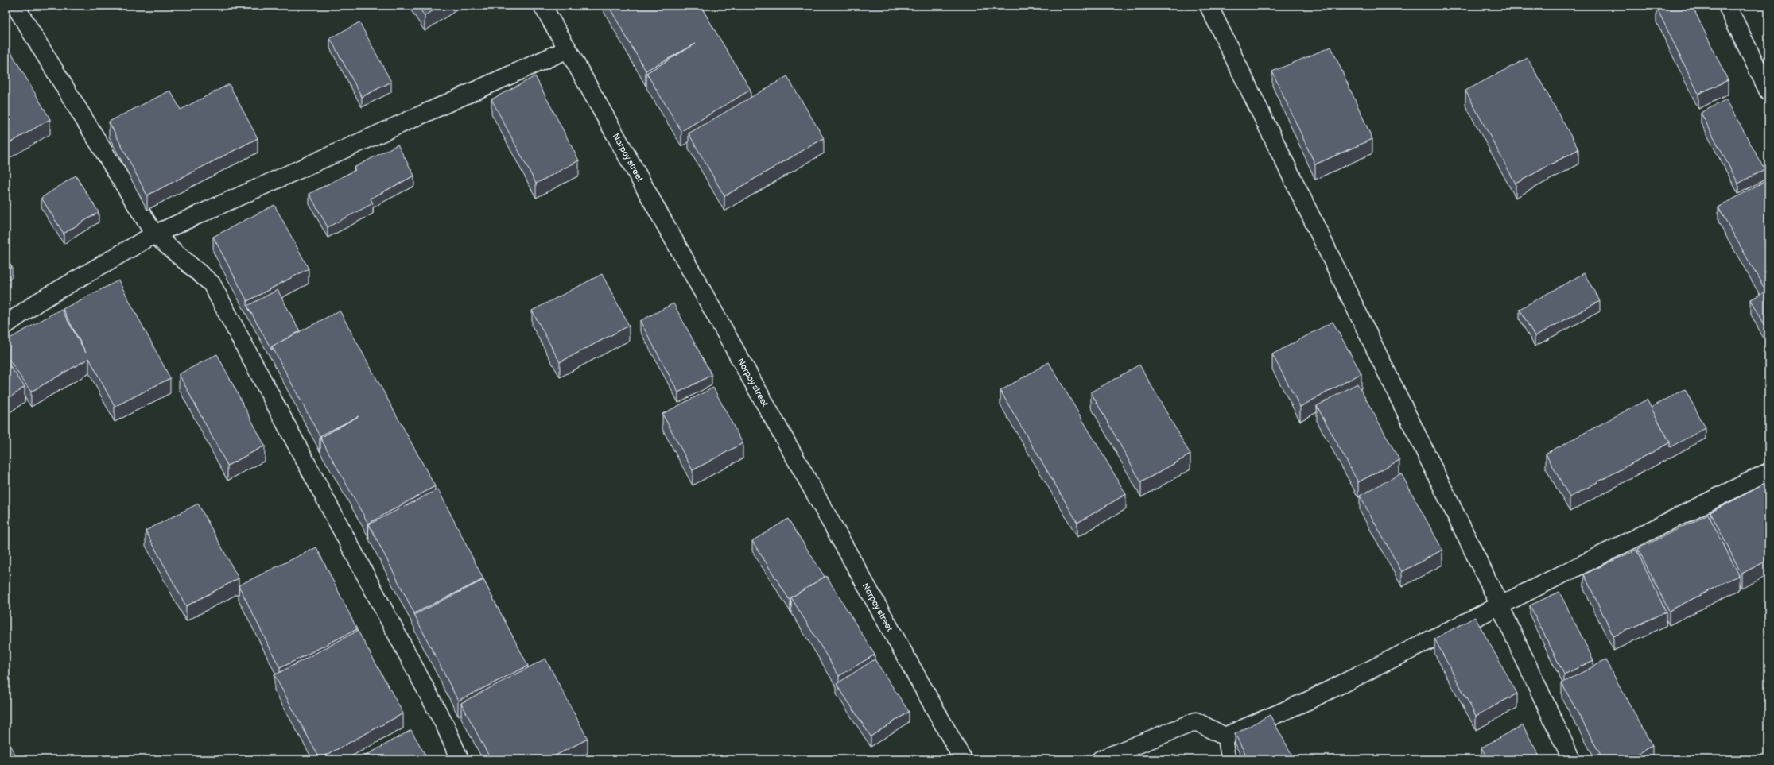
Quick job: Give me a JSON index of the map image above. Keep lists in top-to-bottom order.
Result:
{
  "streets": {
    "street": ["Narpay street"]
  }
}
